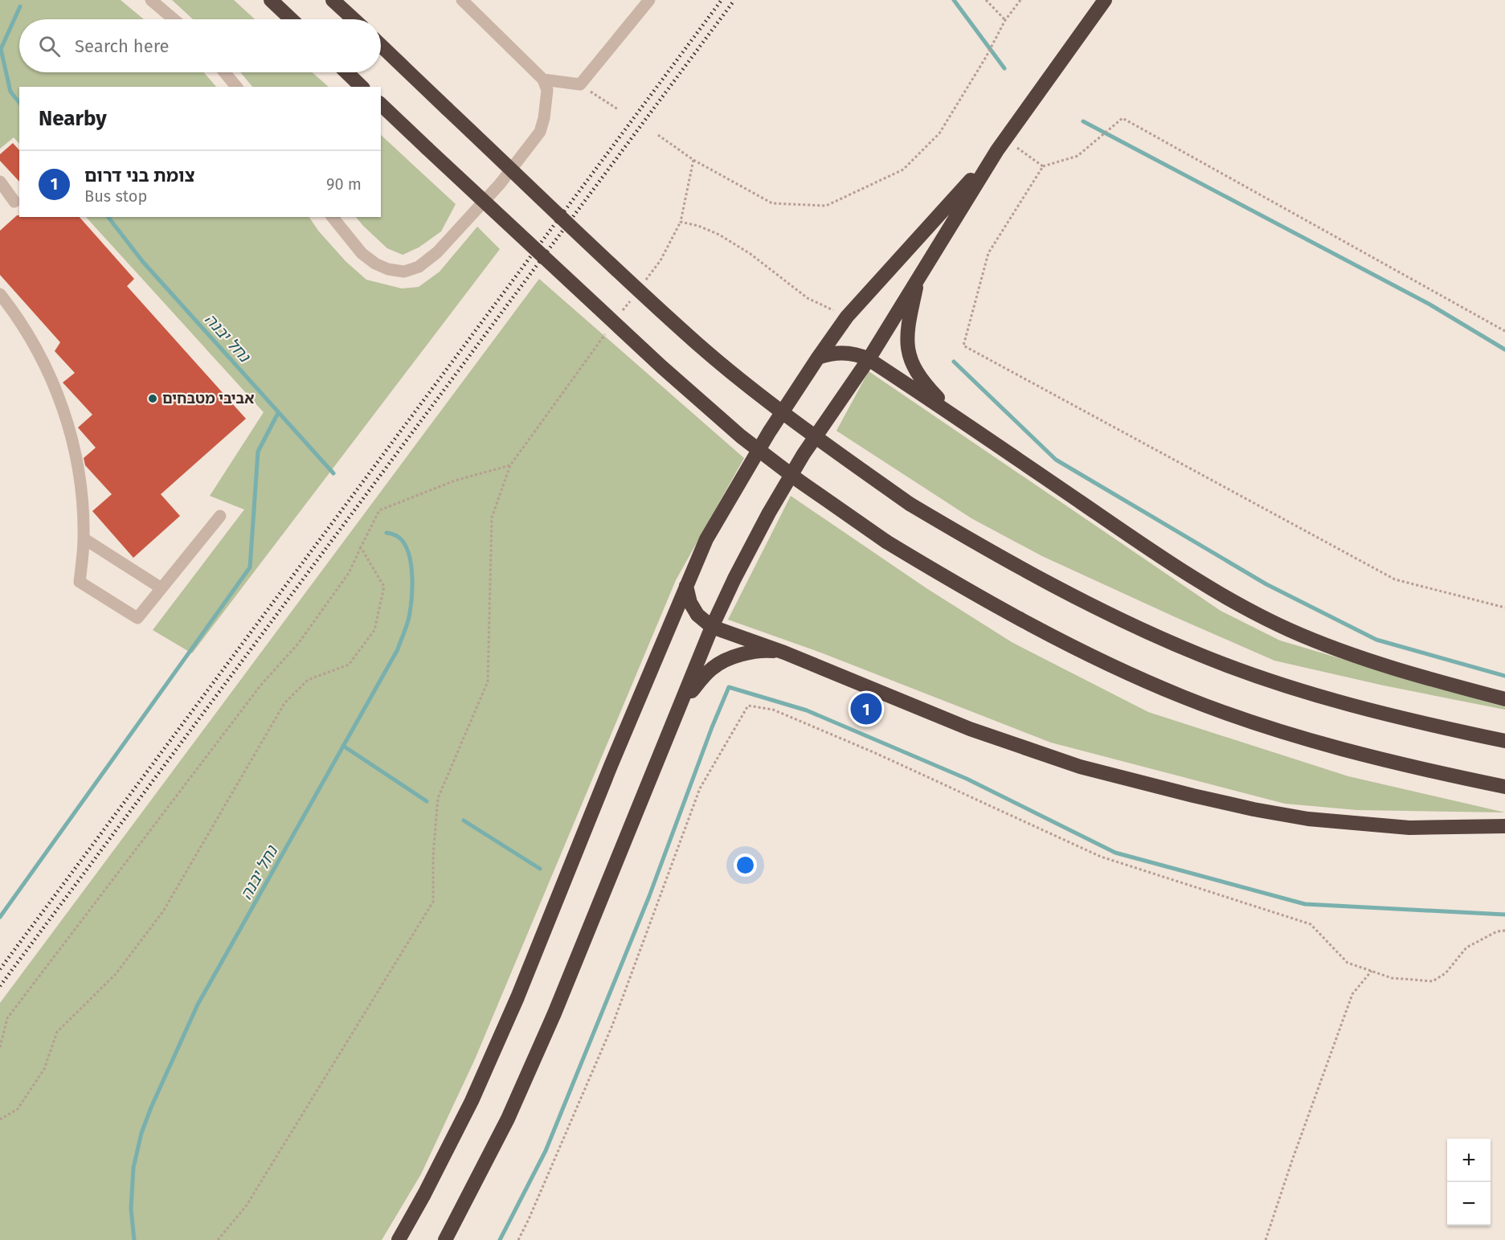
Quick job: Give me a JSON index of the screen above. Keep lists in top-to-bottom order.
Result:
{
  "water": ["נחל יבנה"],
  "places": ["אביבי מטבחים"],
  "page": {
    "search": "Search here",
    "heading": "Nearby",
    "list": [
      {
        "mark": "1",
        "name": "צומת בני דרום",
        "note": "Bus stop",
        "value": "90 m"
      }
    ],
    "pins": "1",
    "map_buttons": ["+", "−"]
  }
}
